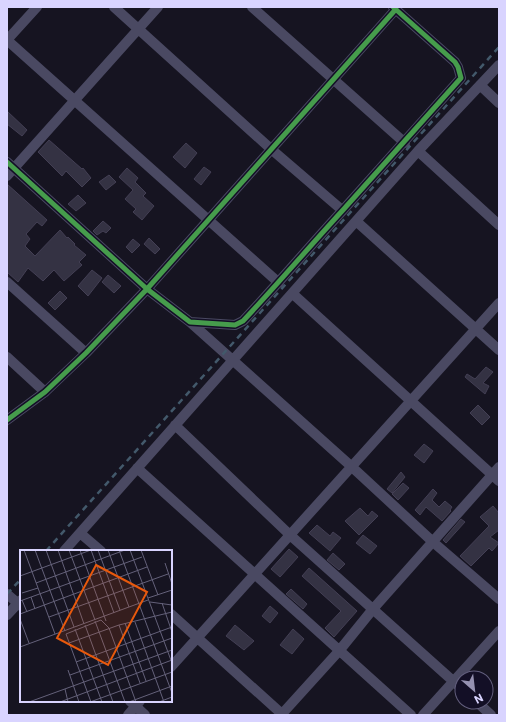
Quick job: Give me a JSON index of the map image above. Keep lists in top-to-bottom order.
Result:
{
  "north": "bottom right"
}
